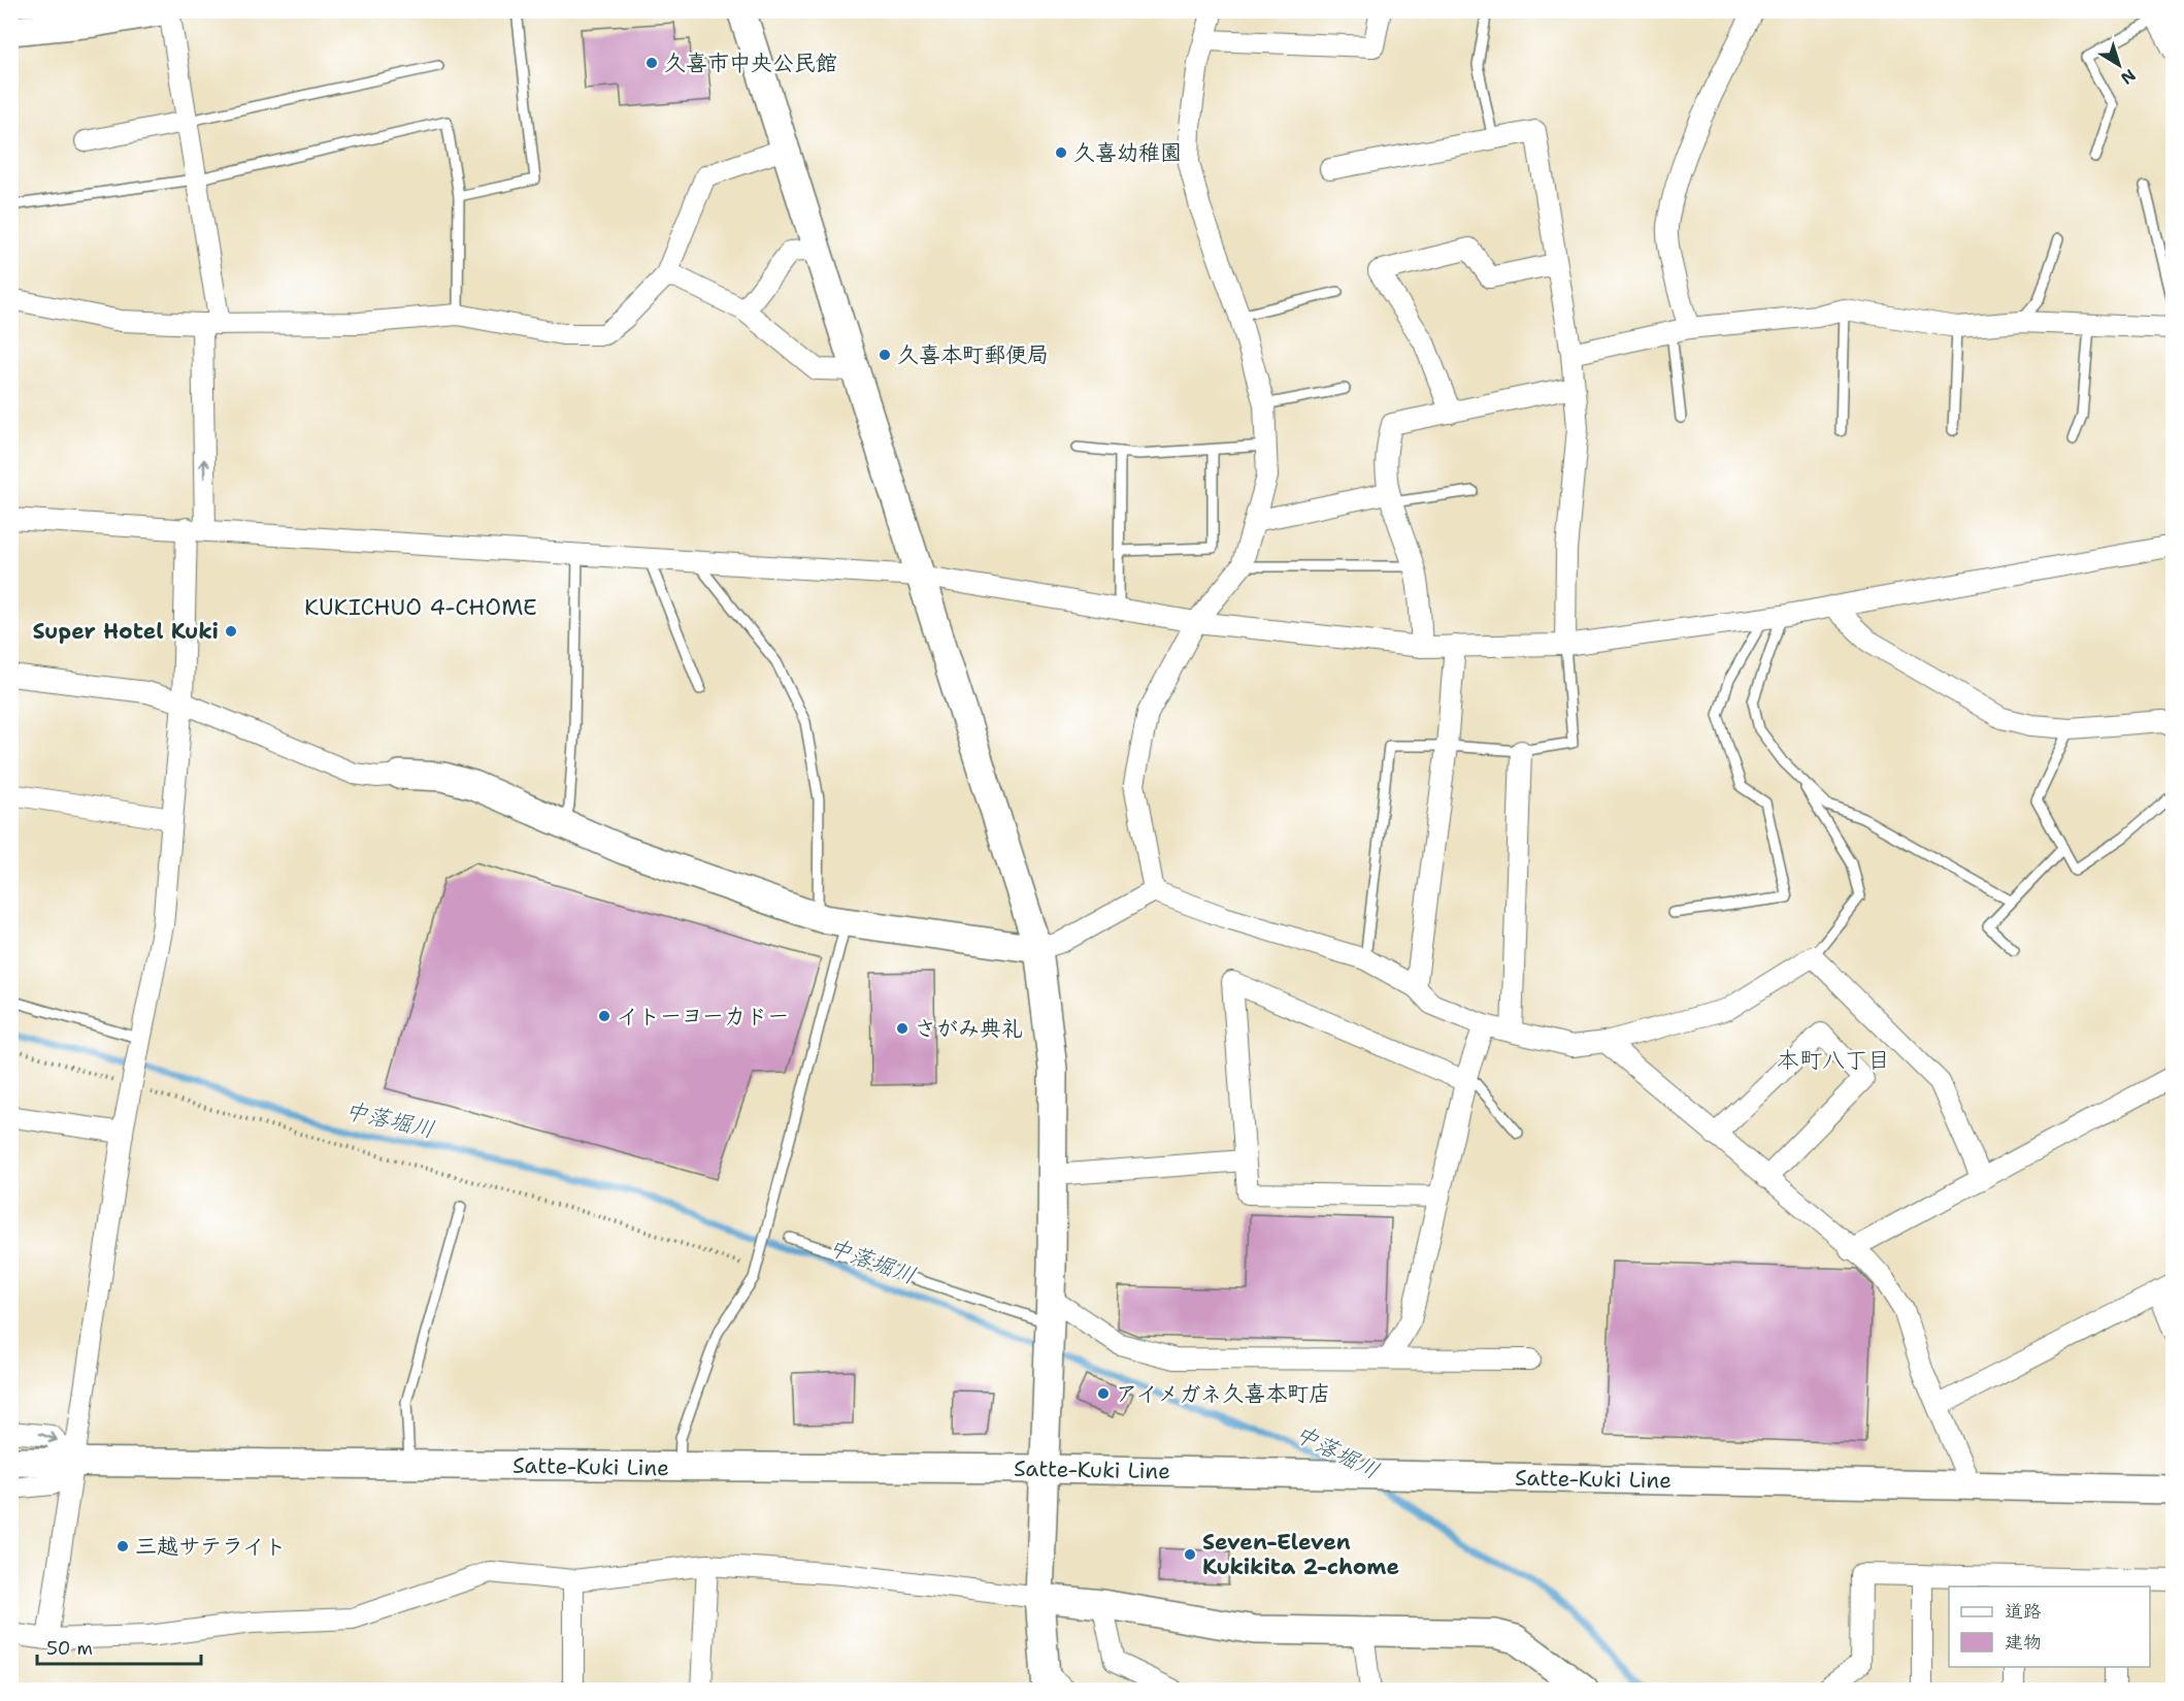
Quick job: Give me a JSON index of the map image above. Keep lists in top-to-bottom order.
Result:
{
  "streets": {
    "street": ["Satte-Kuki Line"]
  },
  "districts": ["KUKICHUO 4-CHOME", "本町八丁目"],
  "water": ["中落堀川"],
  "places": [
    "久喜市中央公民館",
    "久喜幼稚園",
    "久喜本町郵便局",
    "Super Hotel Kuki",
    "イトーヨーカドー",
    "さがみ典礼",
    "アイメガネ久喜本町店",
    "三越サテライト",
    "Seven-Eleven Kukikita 2-chome"
  ],
  "legend": ["道路", "建物"],
  "scale_bar": "50 m",
  "north": "bottom right"
}
